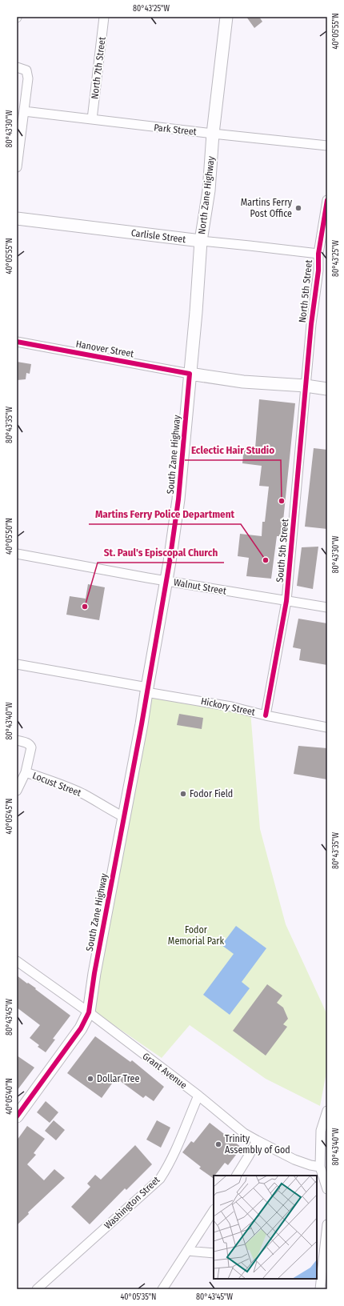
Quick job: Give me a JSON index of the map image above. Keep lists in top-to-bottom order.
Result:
{
  "streets": {
    "street": [
      "North 7th Street",
      "Park Street",
      "North Zane Highway",
      "Carlisle Street",
      "North 5th Street",
      "Hanover Street",
      "South Zane Highway",
      "South 5th Street",
      "Walnut Street",
      "Hickory Street",
      "Locust Street",
      "Grant Avenue",
      "Washington Street"
    ]
  },
  "crossings": [
    ["North 7th Street", "Park Street"],
    ["Park Street", "North Zane Highway"],
    ["North Zane Highway", "Carlisle Street"],
    ["North Zane Highway", "Hanover Street"],
    ["North Zane Highway", "South Zane Highway"],
    ["Carlisle Street", "North 5th Street"],
    ["North 5th Street", "Hanover Street"],
    ["North 5th Street", "South 5th Street"],
    ["Hanover Street", "South Zane Highway"],
    ["Hanover Street", "South 5th Street"],
    ["South Zane Highway", "Walnut Street"],
    ["South Zane Highway", "Hickory Street"],
    ["South Zane Highway", "Locust Street"],
    ["South Zane Highway", "Grant Avenue"],
    ["South 5th Street", "Walnut Street"],
    ["South 5th Street", "Hickory Street"],
    ["Grant Avenue", "Washington Street"]
  ],
  "parks": ["Fodor Memorial Park"],
  "places": [
    "Martins Ferry Post Office",
    "Eclectic Hair Studio",
    "Martins Ferry Police Department",
    "St. Paul's Episcopal Church",
    "Fodor Field",
    "Dollar Tree",
    "Trinity Assembly of God"
  ],
  "coordinates": [
    "80°43'25\"W",
    "40°05'55\"N",
    "80°43'30\"W",
    "80°43'35\"W",
    "40°05'50\"N",
    "80°43'40\"W",
    "40°05'45\"N",
    "80°43'45\"W",
    "40°05'40\"N",
    "40°05'35\"N"
  ]
}
